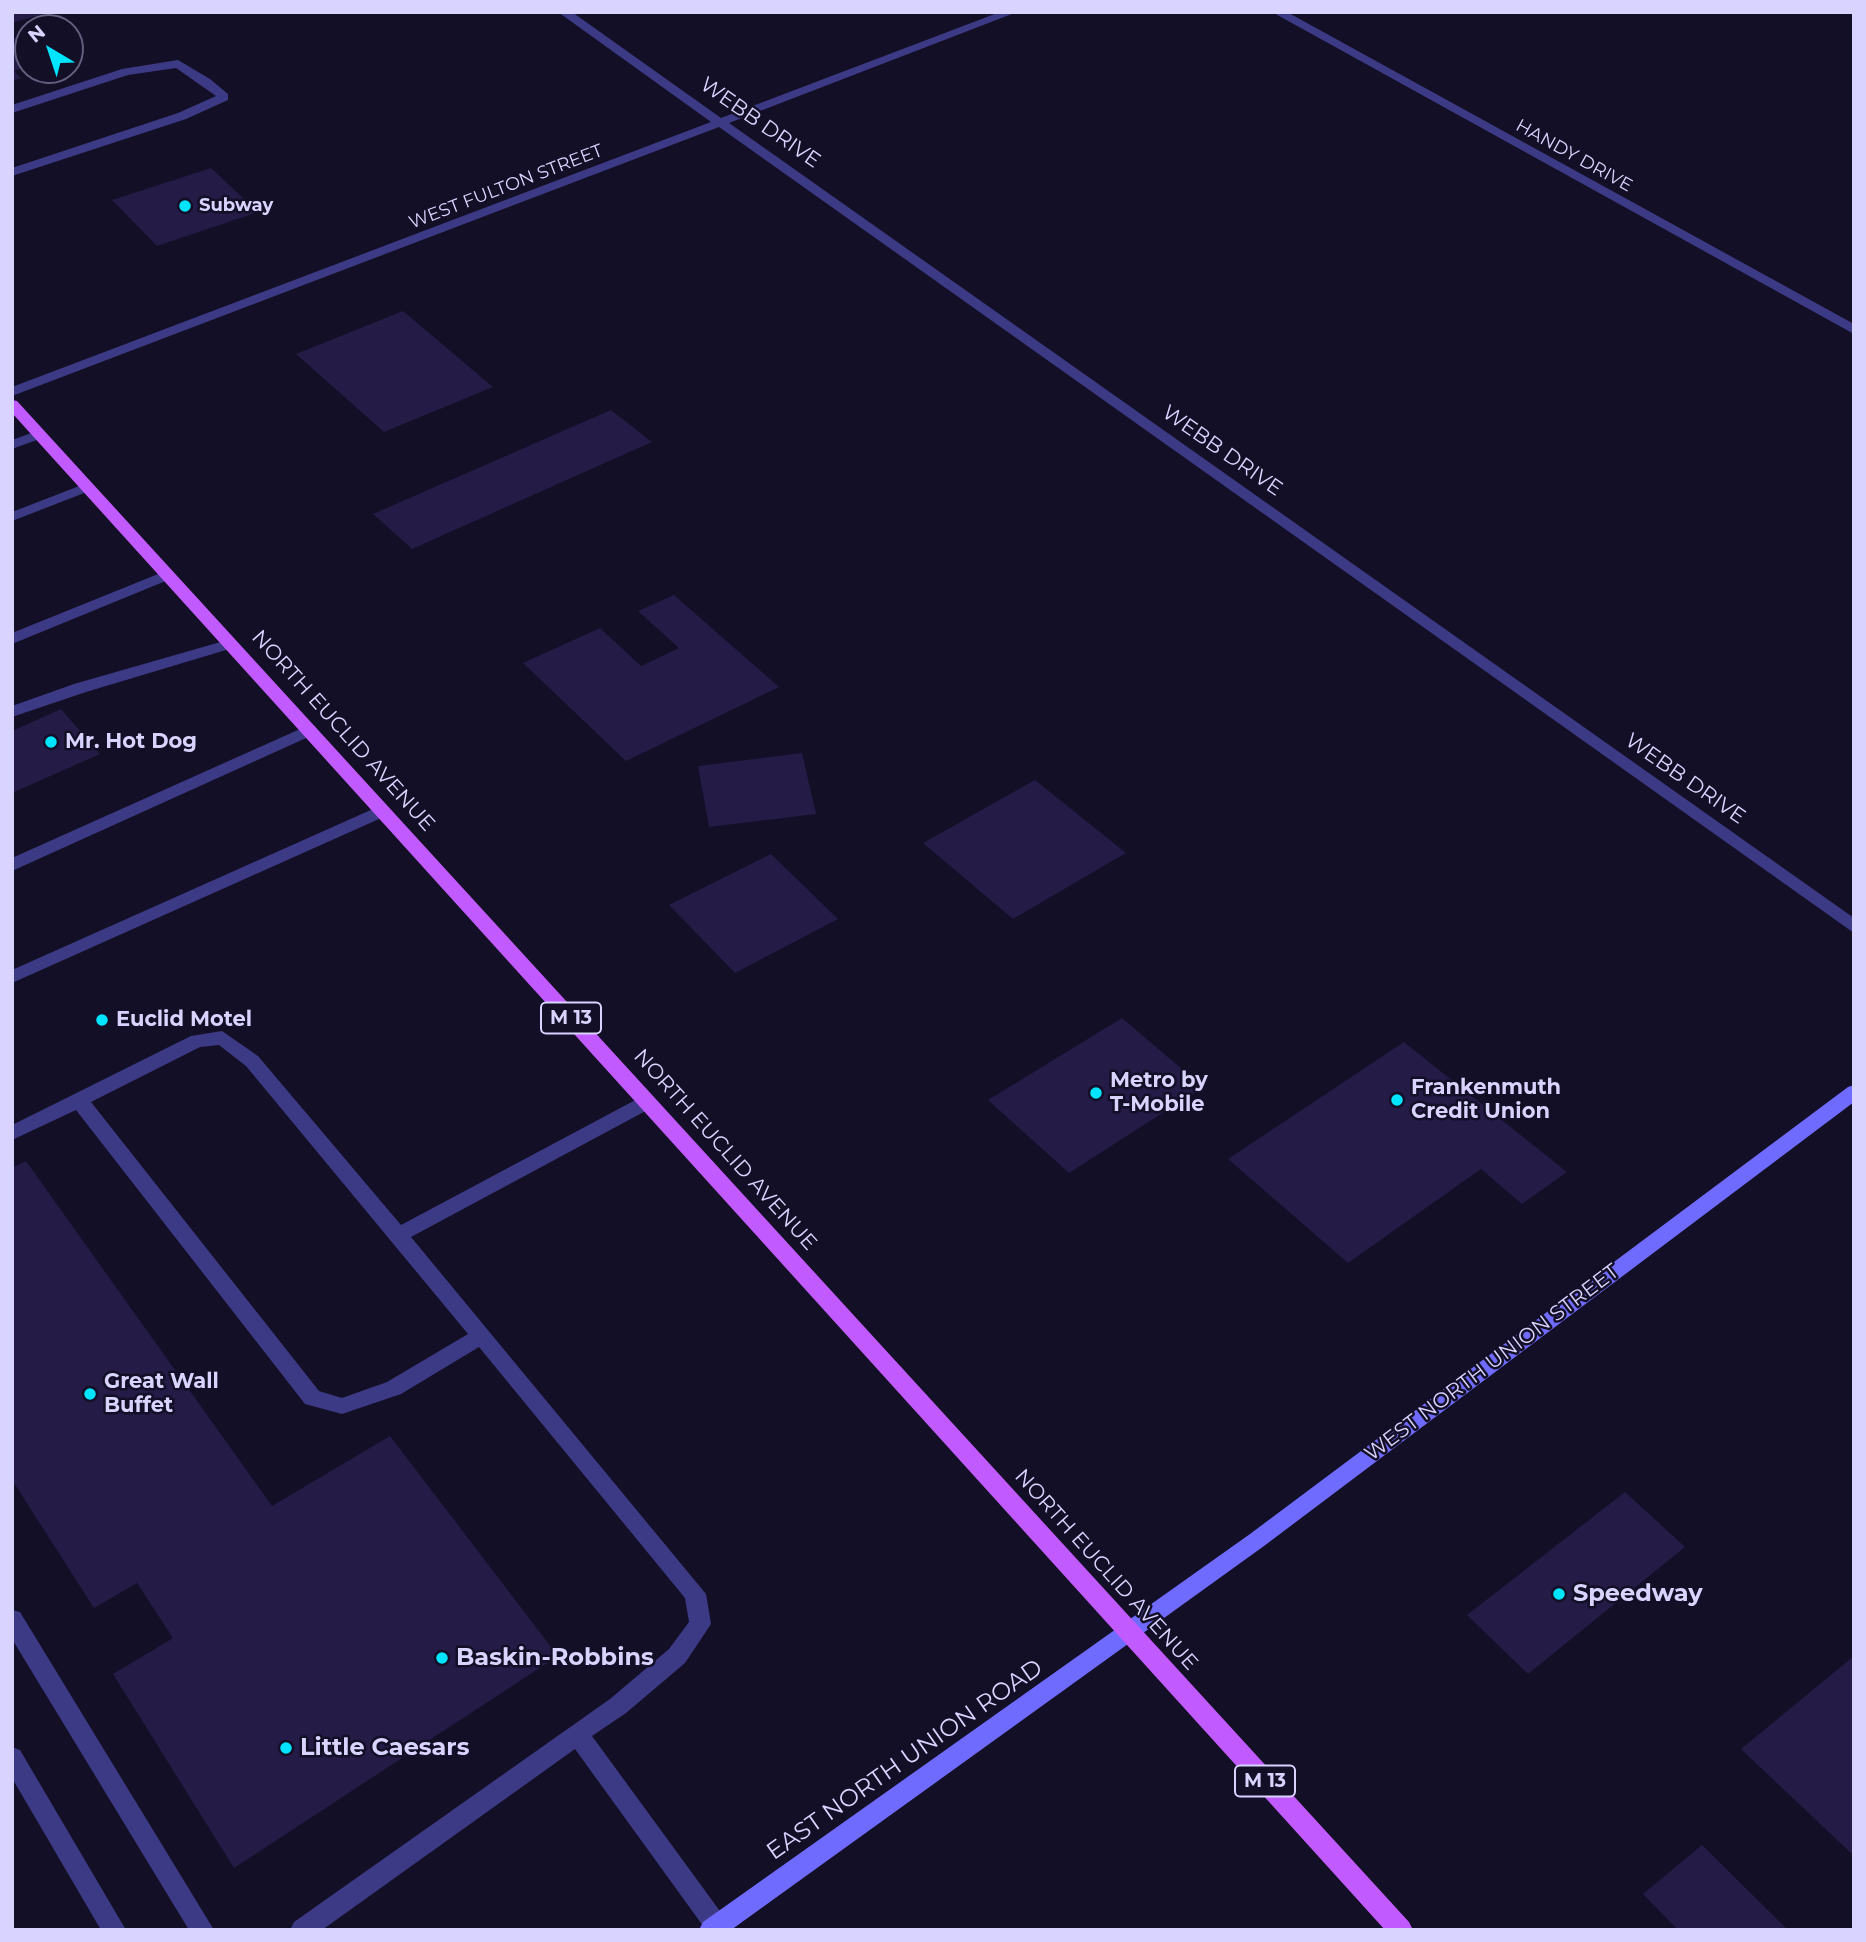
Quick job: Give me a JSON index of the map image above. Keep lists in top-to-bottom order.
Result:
{
  "streets": {
    "main road": ["NORTH EUCLID AVENUE", "M 13"],
    "street": [
      "WEBB DRIVE",
      "HANDY DRIVE",
      "WEST FULTON STREET",
      "WEST NORTH UNION STREET",
      "EAST NORTH UNION ROAD"
    ]
  },
  "crossings": [
    ["WEBB DRIVE", "WEST FULTON STREET"],
    ["NORTH EUCLID AVENUE", "WEST NORTH UNION STREET"],
    ["NORTH EUCLID AVENUE", "EAST NORTH UNION ROAD"],
    ["WEST NORTH UNION STREET", "EAST NORTH UNION ROAD"]
  ],
  "places": [
    "Subway",
    "Mr. Hot Dog",
    "Euclid Motel",
    "Metro by T-Mobile",
    "Frankenmuth Credit Union",
    "Great Wall Buffet",
    "Speedway",
    "Baskin-Robbins",
    "Little Caesars"
  ],
  "north": "top left"
}
